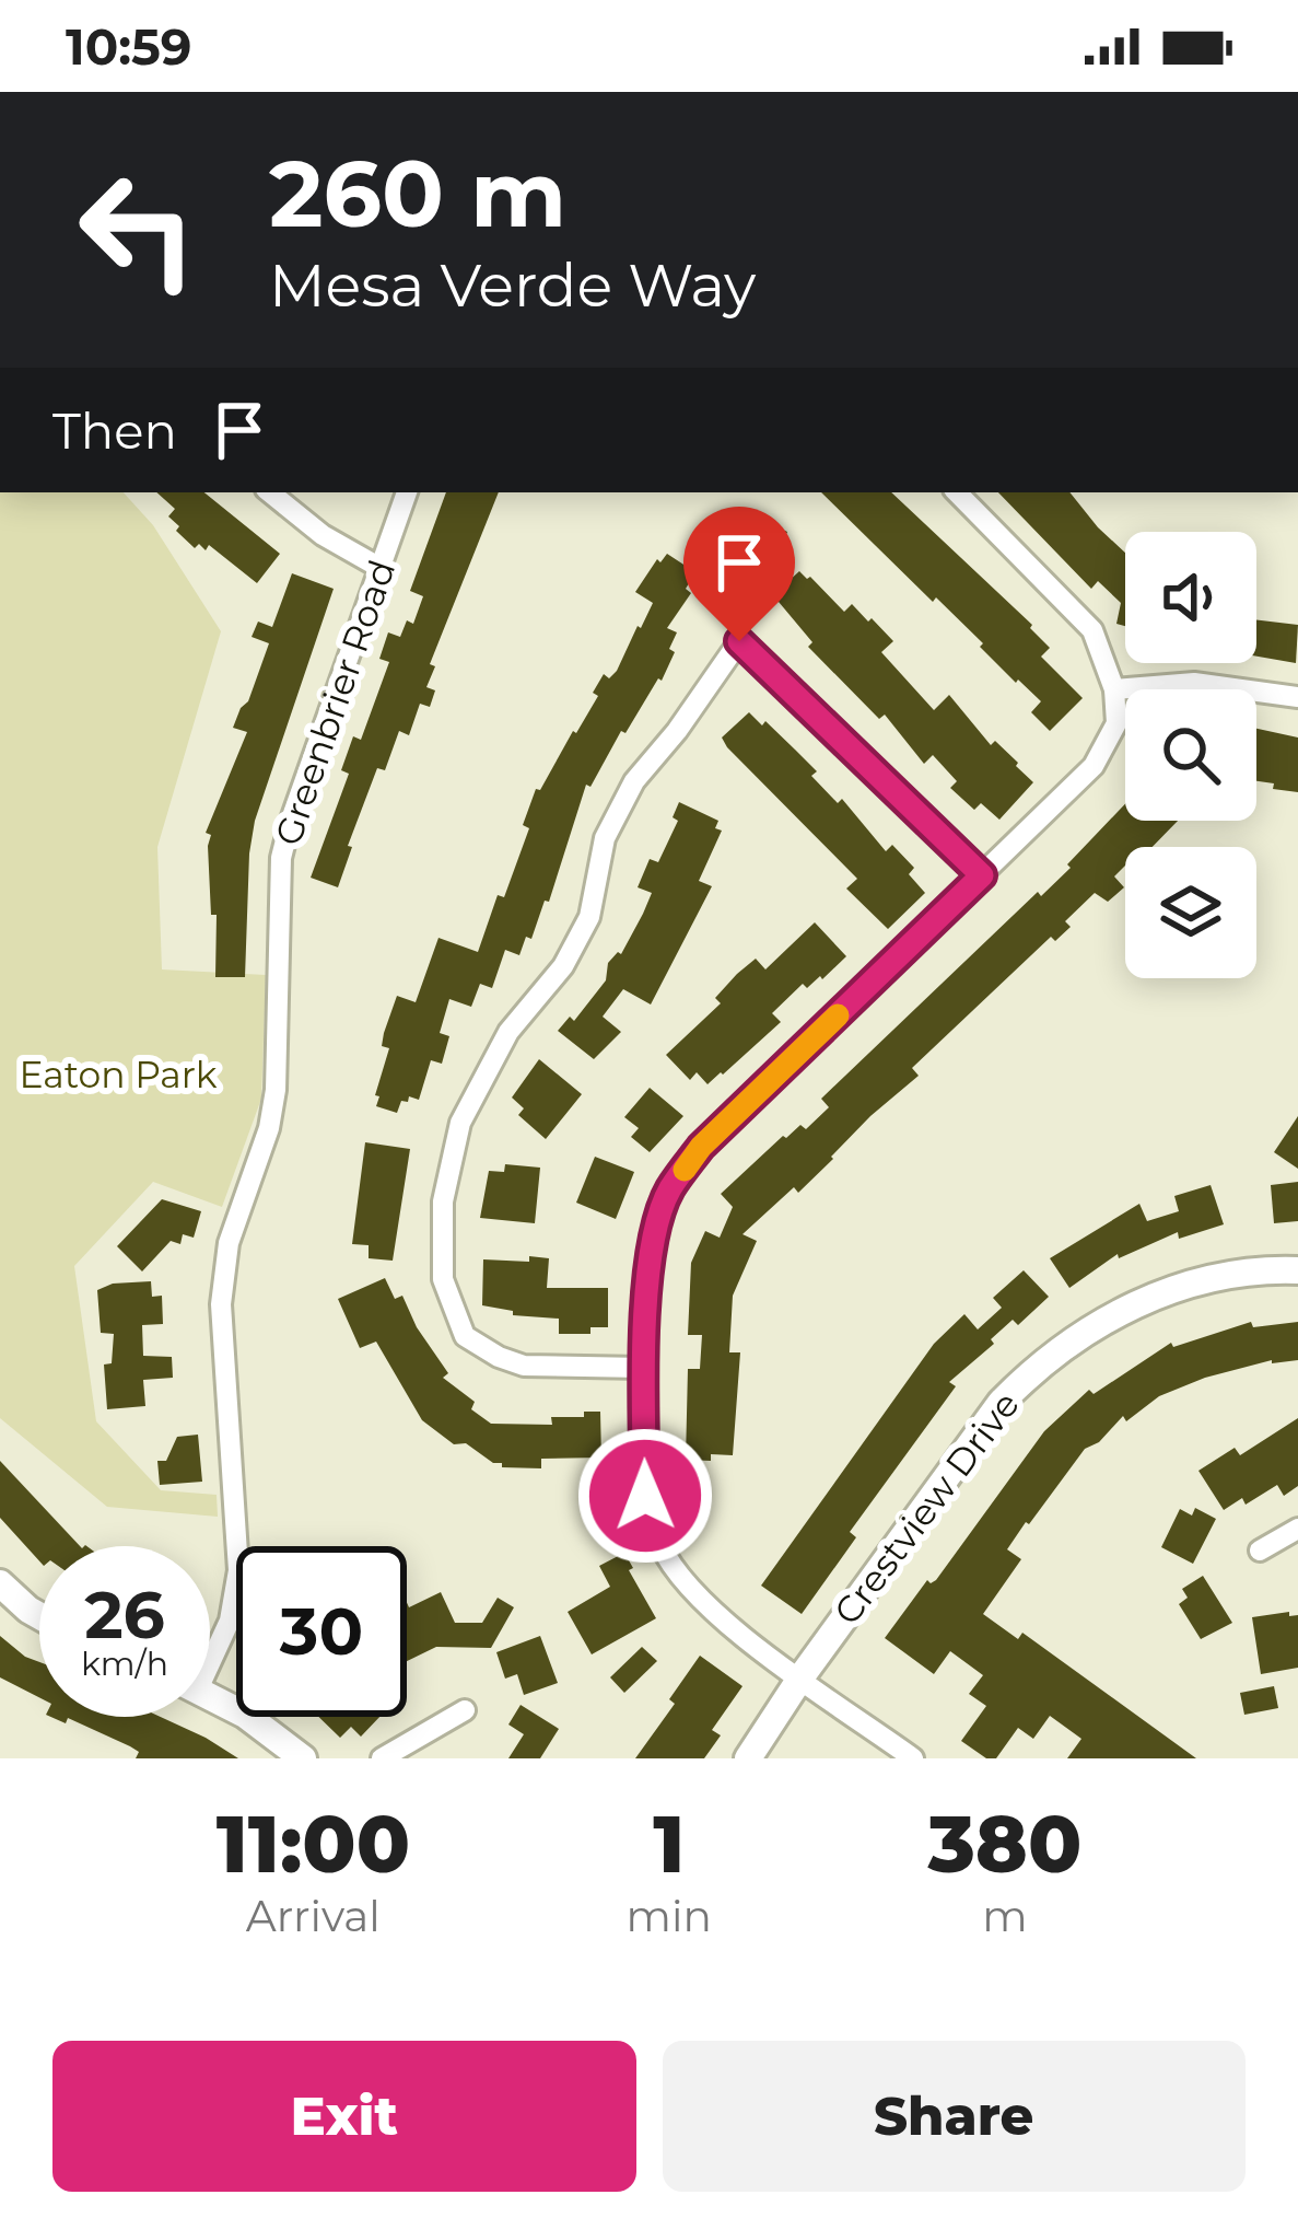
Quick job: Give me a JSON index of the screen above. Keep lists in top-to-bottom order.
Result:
{
  "streets": {
    "main road": ["Crestview Drive"],
    "street": ["Greenbrier Road"]
  },
  "parks": ["Eaton Park"],
  "page": {
    "status": "10:59",
    "turn": ["260 m", "Mesa Verde Way"],
    "then": "Then",
    "speed": "26 km/h",
    "limit": "30",
    "eta": [
      "11:00",
      "Arrival",
      "1",
      "min",
      "380",
      "m"
    ],
    "buttons": ["Exit", "Share"]
  }
}
